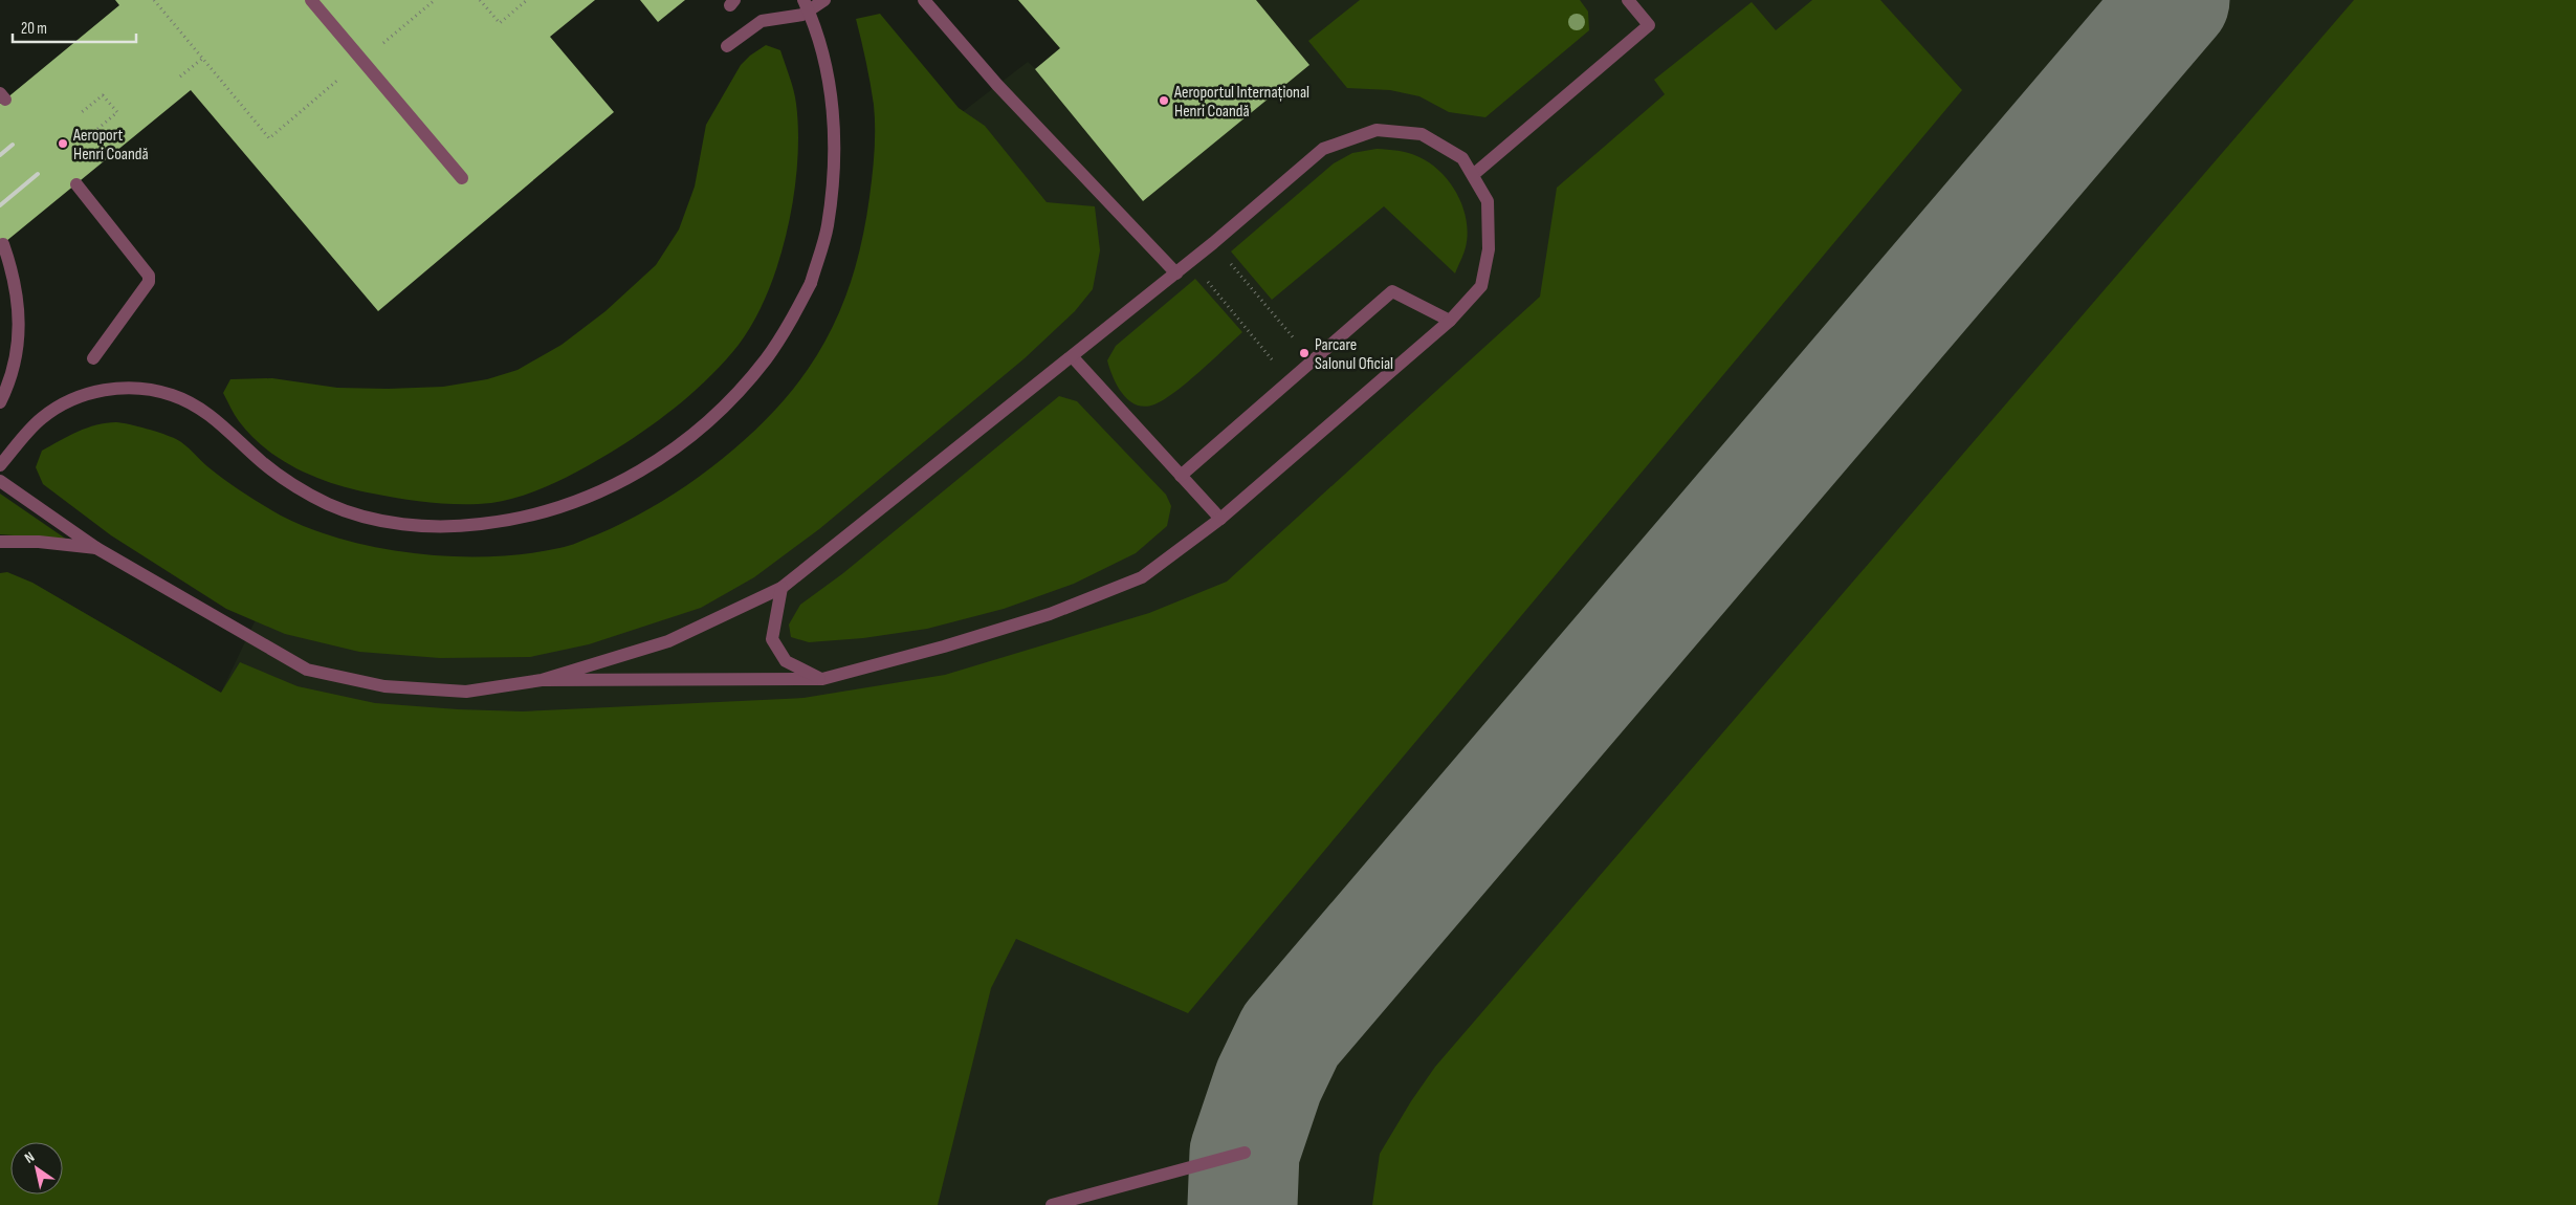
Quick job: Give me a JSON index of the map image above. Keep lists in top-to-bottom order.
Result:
{
  "places": ["Aeroportul Internațional Henri Coandă", "Aeroport Henri Coandă", "Parcare Salonul Oficial"],
  "scale_bar": "20 m",
  "north": "top left"
}
